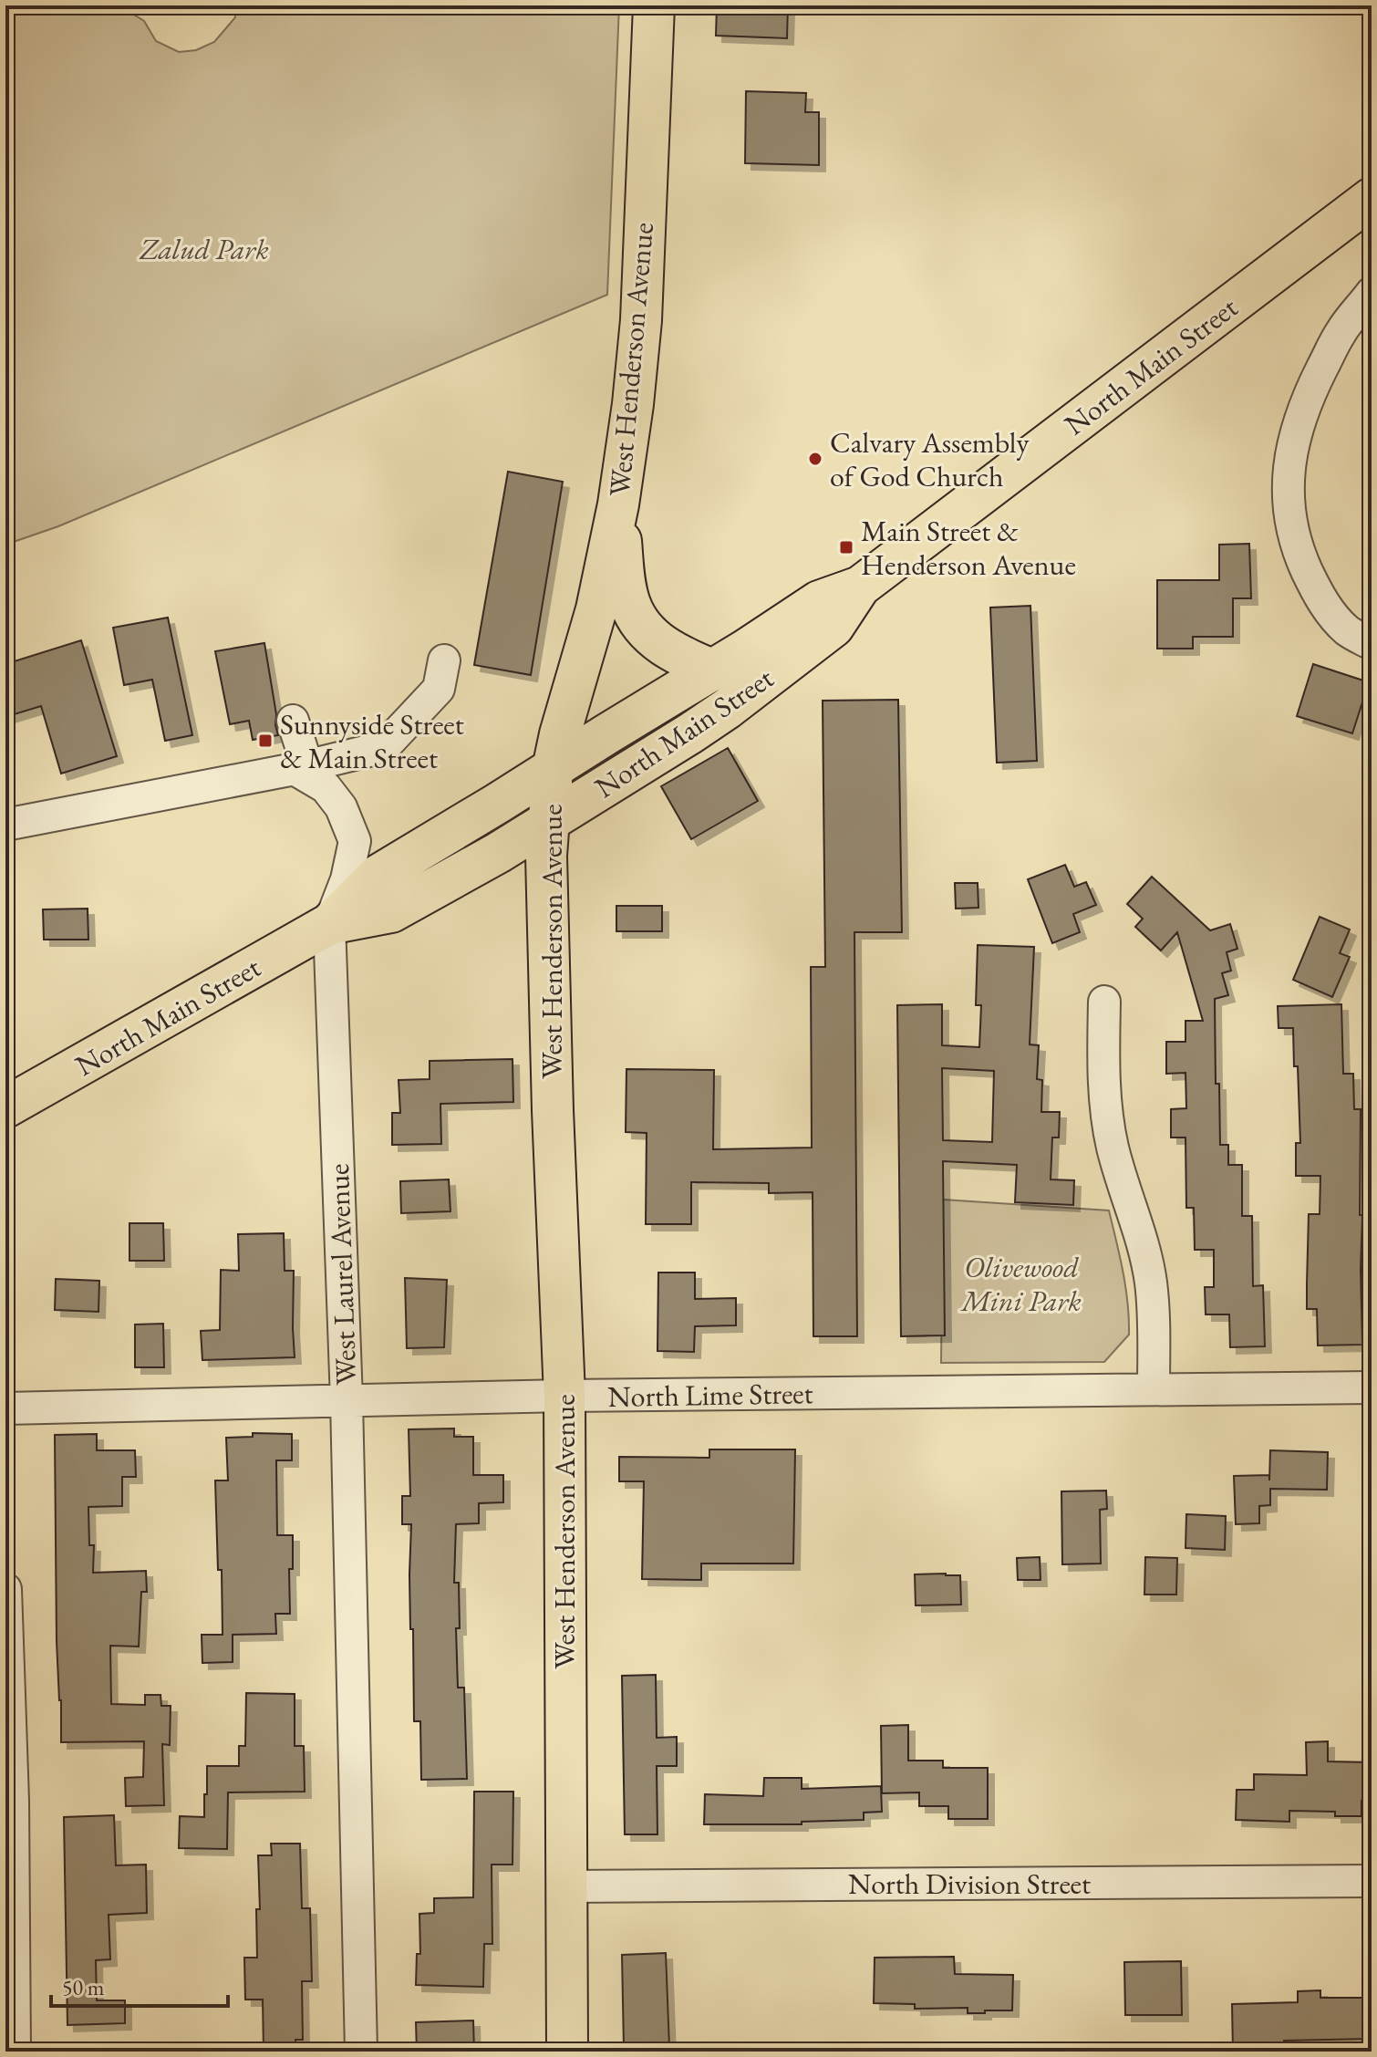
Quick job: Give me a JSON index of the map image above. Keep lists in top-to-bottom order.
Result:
{
  "streets": {
    "main road": ["West Henderson Avenue", "North Main Street"],
    "street": ["West Laurel Avenue", "North Lime Street", "North Division Street"]
  },
  "crossings": [
    ["West Henderson Avenue", "North Main Street"],
    ["West Henderson Avenue", "North Lime Street"],
    ["West Henderson Avenue", "North Division Street"],
    ["North Main Street", "West Laurel Avenue"],
    ["West Laurel Avenue", "North Lime Street"]
  ],
  "parks": ["Zalud Park", "Olivewood Mini Park"],
  "places": {
    "other": ["Calvary Assembly of God Church"],
    "transit": ["Main Street & Henderson Avenue", "Sunnyside Street & Main Street"]
  },
  "scale_bar": "50 m"
}
